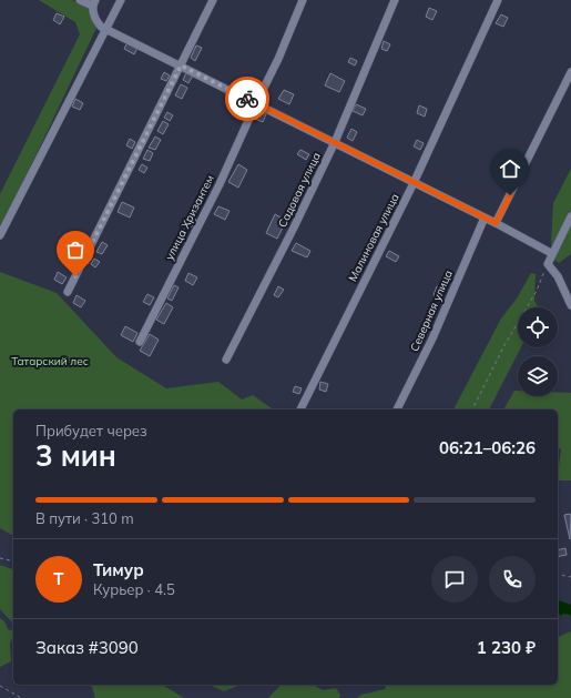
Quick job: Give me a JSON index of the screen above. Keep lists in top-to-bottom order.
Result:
{
  "streets": {
    "street": [
      "Садовая улица",
      "улица Хризантем",
      "Малиновая улица",
      "Северная улица"
    ]
  },
  "parks": ["Татарский лес"],
  "page": {
    "heading": ["3 мин", "Прибудет через", "06:21–06:26"],
    "panel": [
      "Тимур",
      "Курьер · 4.5",
      "Заказ #3090",
      "1 230 ₽"
    ],
    "bar": "В пути · 310 m",
    "round": "Т"
  }
}
